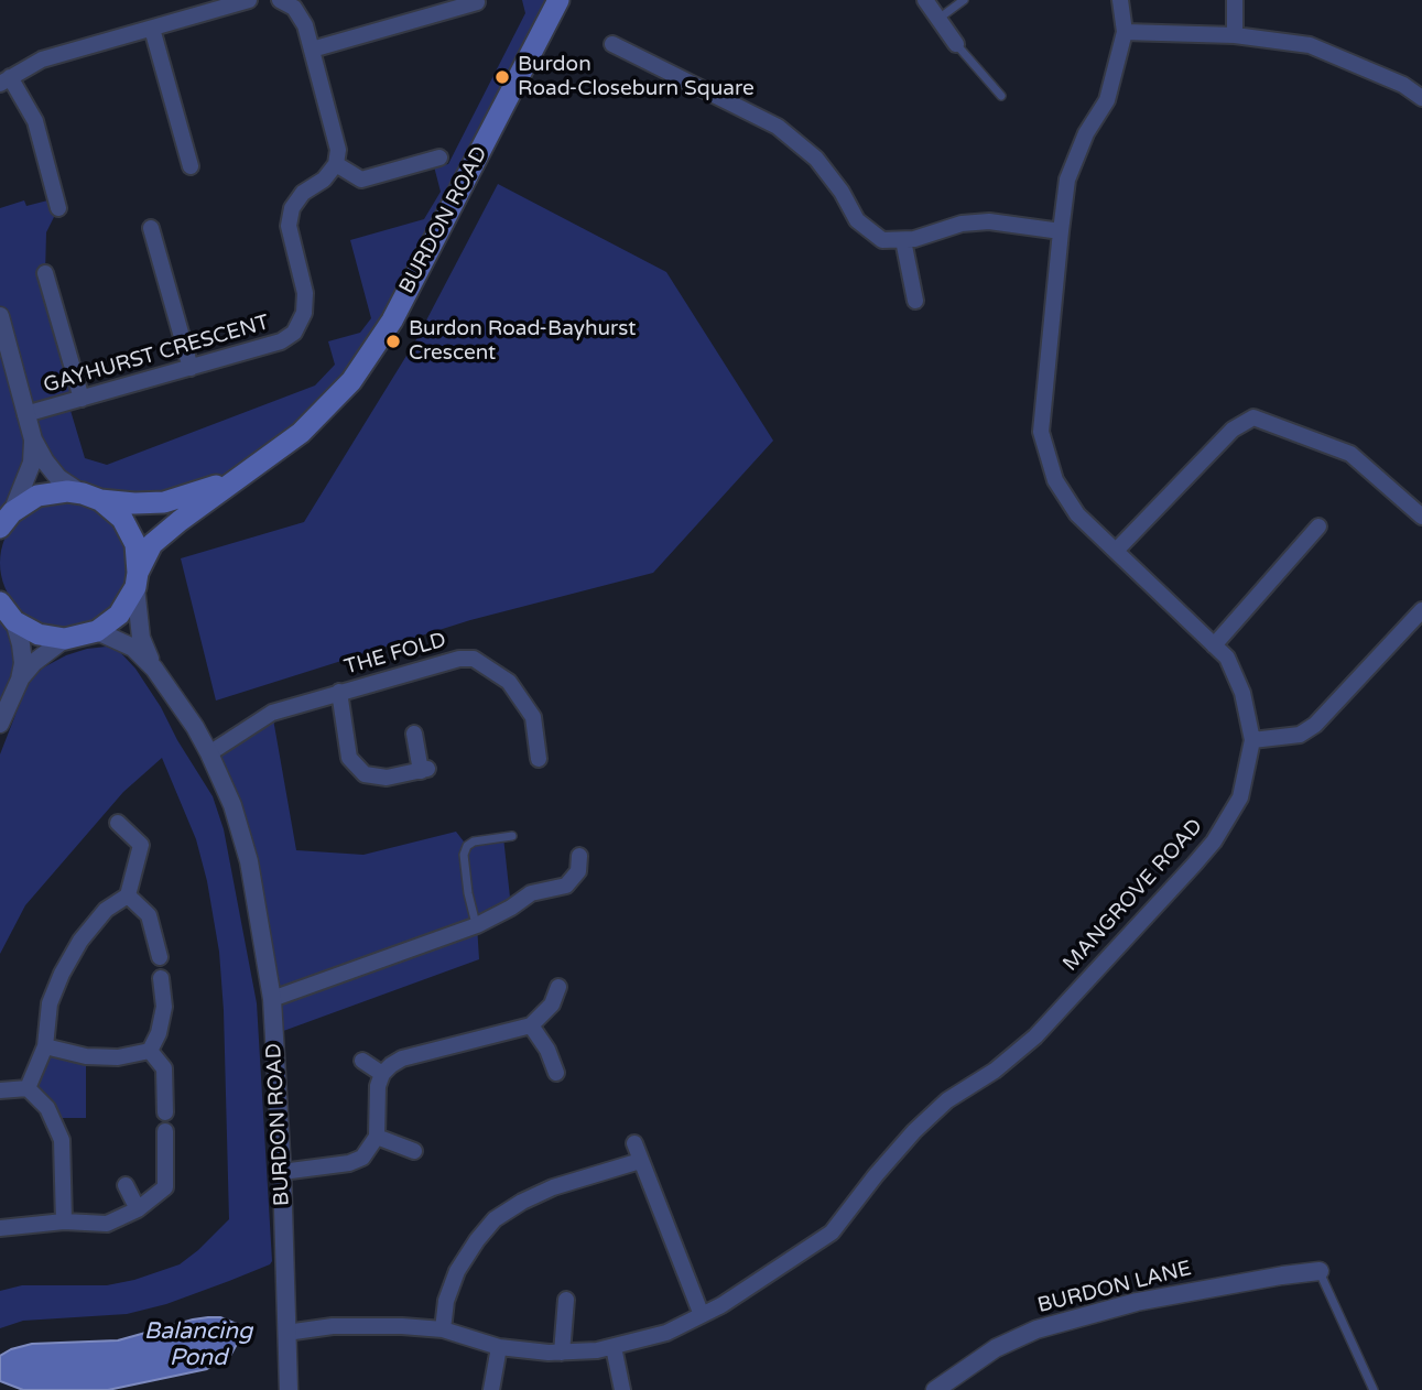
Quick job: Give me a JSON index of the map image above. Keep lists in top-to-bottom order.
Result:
{
  "streets": {
    "main road": ["BURDON ROAD"],
    "street": [
      "GAYHURST CRESCENT",
      "THE FOLD",
      "MANGROVE ROAD",
      "BURDON LANE"
    ]
  },
  "crossings": [
    ["BURDON ROAD", "THE FOLD"],
    ["BURDON ROAD", "MANGROVE ROAD"]
  ],
  "water": ["Balancing Pond"],
  "places": ["Burdon Road-Closeburn Square", "Burdon Road-Bayhurst Crescent"]
}
